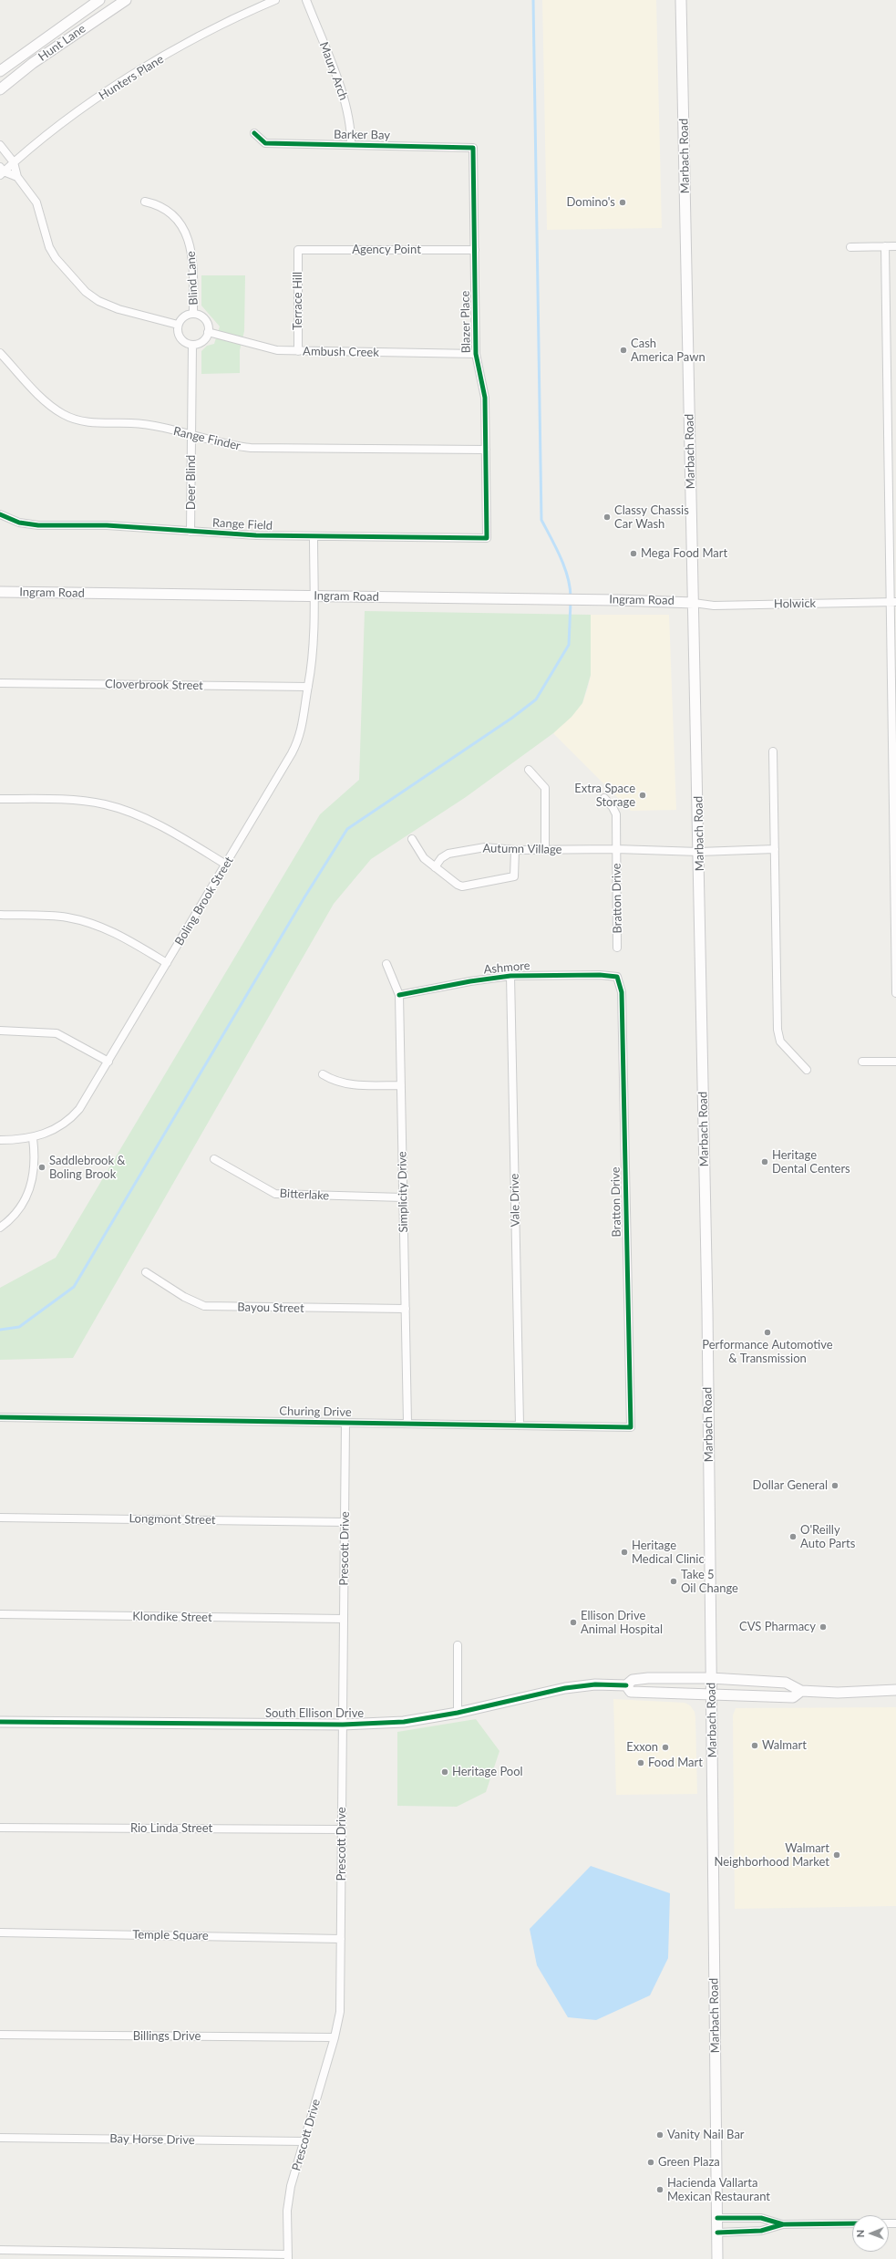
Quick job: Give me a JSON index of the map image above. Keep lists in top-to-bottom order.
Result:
{
  "streets": {
    "main road": [
      "Hunt Lane",
      "Marbach Road",
      "Ingram Road",
      "South Ellison Drive"
    ],
    "street": [
      "Maury Arch",
      "Hunters Plane",
      "Barker Bay",
      "Agency Point",
      "Blind Lane",
      "Terrace Hill",
      "Blazer Place",
      "Ambush Creek",
      "Range Finder",
      "Deer Blind",
      "Range Field",
      "Holwick",
      "Cloverbrook Street",
      "Autumn Village",
      "Bratton Drive",
      "Boling Brook Street",
      "Ashmore",
      "Simplicity Drive",
      "Bitterlake",
      "Vale Drive",
      "Bayou Street",
      "Churing Drive",
      "Longmont Street",
      "Prescott Drive",
      "Klondike Street",
      "Rio Linda Street",
      "Temple Square",
      "Billings Drive",
      "Bay Horse Drive"
    ]
  },
  "crossings": [
    ["Maury Arch", "Barker Bay"],
    ["Barker Bay", "Blazer Place"],
    ["Marbach Road", "Ingram Road"],
    ["Marbach Road", "Holwick"],
    ["Marbach Road", "Autumn Village"],
    ["Marbach Road", "South Ellison Drive"],
    ["Agency Point", "Terrace Hill"],
    ["Agency Point", "Blazer Place"],
    ["Blind Lane", "Ambush Creek"],
    ["Blind Lane", "Deer Blind"],
    ["Terrace Hill", "Ambush Creek"],
    ["Blazer Place", "Ambush Creek"],
    ["Blazer Place", "Range Finder"],
    ["Blazer Place", "Range Field"],
    ["Ambush Creek", "Deer Blind"],
    ["Range Finder", "Deer Blind"],
    ["Deer Blind", "Range Field"],
    ["Range Field", "Boling Brook Street"],
    ["Ingram Road", "Holwick"],
    ["Ingram Road", "Boling Brook Street"],
    ["Cloverbrook Street", "Boling Brook Street"],
    ["Autumn Village", "Bratton Drive"],
    ["Bratton Drive", "Ashmore"],
    ["Bratton Drive", "Churing Drive"],
    ["Ashmore", "Simplicity Drive"],
    ["Ashmore", "Vale Drive"],
    ["Simplicity Drive", "Bitterlake"],
    ["Simplicity Drive", "Bayou Street"],
    ["Simplicity Drive", "Churing Drive"],
    ["Vale Drive", "Churing Drive"],
    ["Churing Drive", "Prescott Drive"],
    ["Longmont Street", "Prescott Drive"],
    ["Prescott Drive", "Klondike Street"],
    ["Prescott Drive", "South Ellison Drive"],
    ["Prescott Drive", "Rio Linda Street"],
    ["Prescott Drive", "Temple Square"],
    ["Prescott Drive", "Billings Drive"],
    ["Prescott Drive", "Bay Horse Drive"]
  ],
  "places": [
    "Domino's",
    "Cash America Pawn",
    "Classy Chassis Car Wash",
    "Mega Food Mart",
    "Extra Space Storage",
    "Heritage Dental Centers",
    "Saddlebrook & Boling Brook",
    "Performance Automotive & Transmission",
    "Dollar General",
    "O'Reilly Auto Parts",
    "Heritage Medical Clinic",
    "Take 5 Oil Change",
    "Ellison Drive Animal Hospital",
    "CVS Pharmacy",
    "Walmart",
    "Exxon",
    "Food Mart",
    "Heritage Pool",
    "Walmart Neighborhood Market",
    "Vanity Nail Bar",
    "Green Plaza",
    "Hacienda Vallarta Mexican Restaurant"
  ],
  "north": "left"
}
